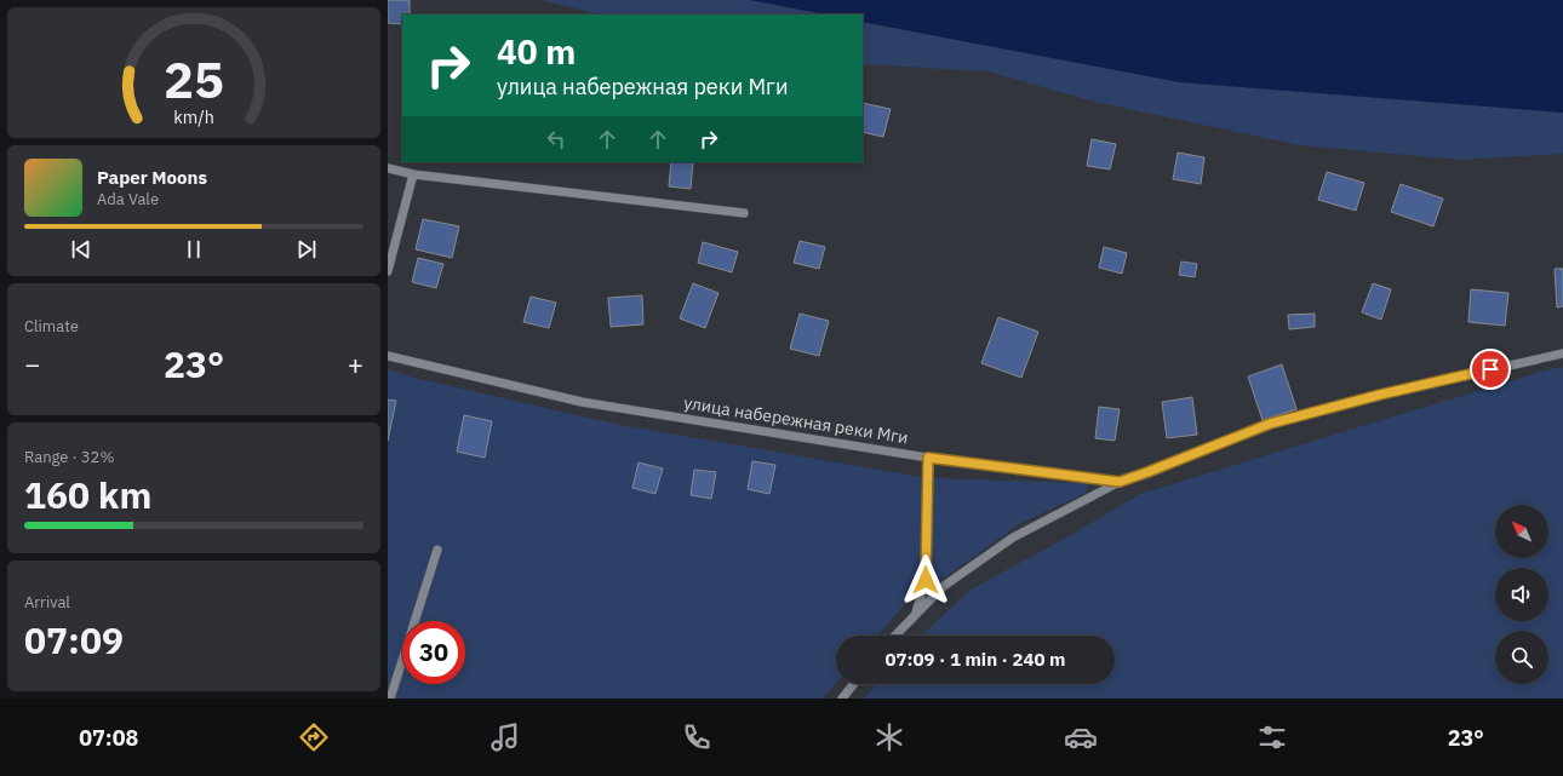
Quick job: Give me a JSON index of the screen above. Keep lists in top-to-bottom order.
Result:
{
  "streets": {
    "street": ["улица набережная реки Мги"]
  },
  "north": "top left",
  "page": {
    "turn": ["40 m", "улица набережная реки Мги"],
    "song": ["Paper Moons", "Ada Vale"],
    "tile": [
      "Climate",
      ["Range · 32%", "160 km"],
      ["Arrival", "07:09"]
    ],
    "heat": ["−", "23°", "+"],
    "limit": "30",
    "trip": "07:09 · 1 min · 240 m",
    "tabs": ["07:08", "23°"],
    "gauge": ["25", "km/h"]
  }
}
